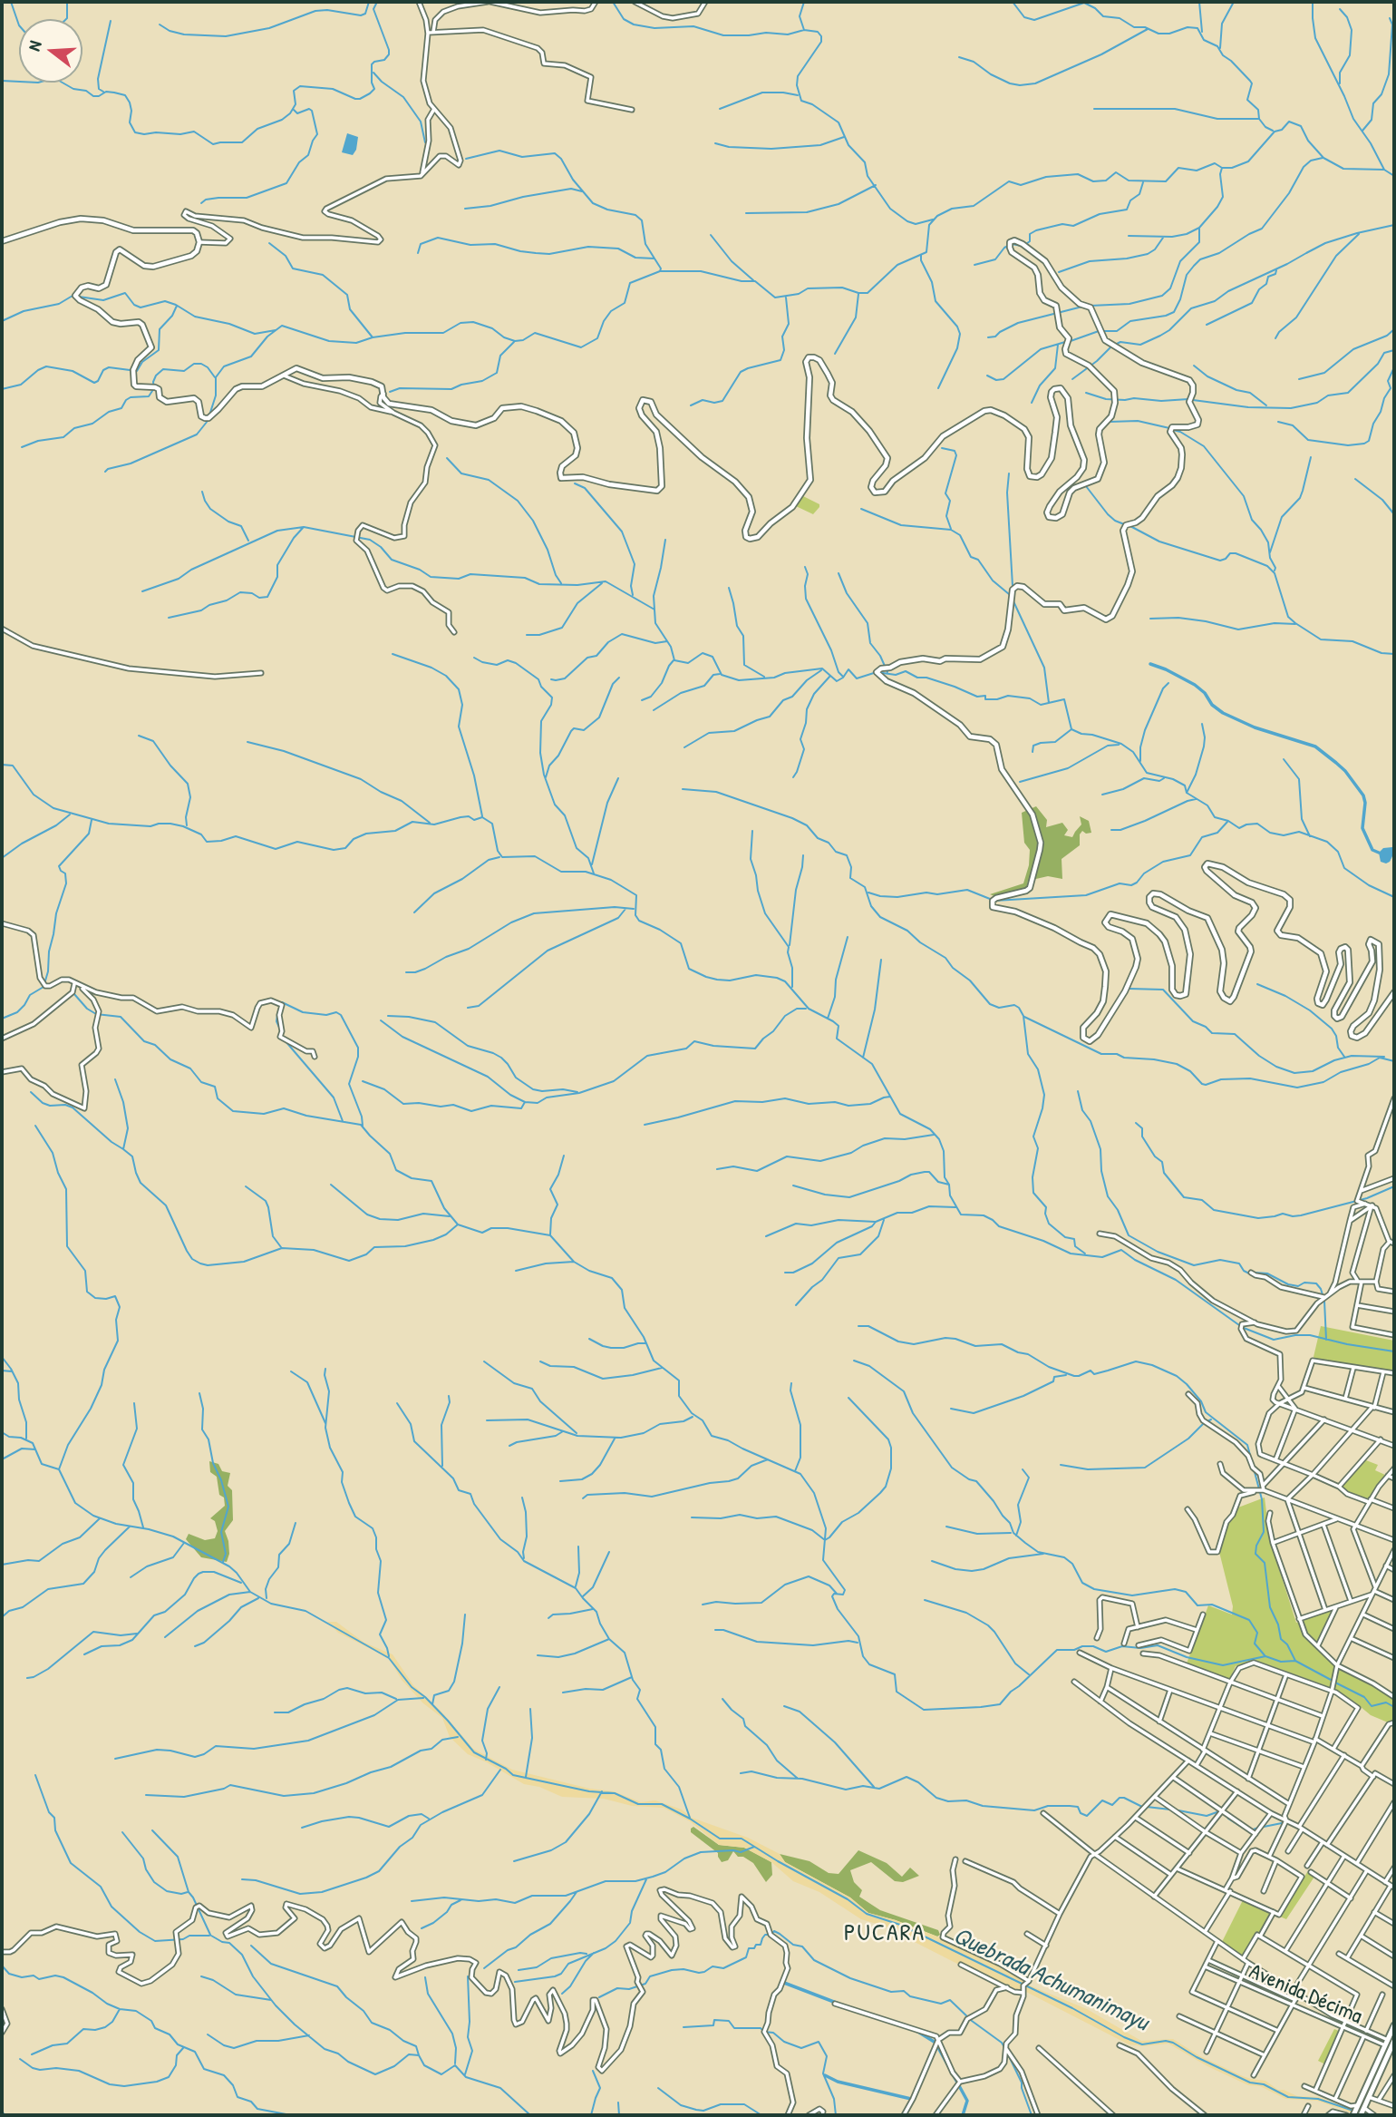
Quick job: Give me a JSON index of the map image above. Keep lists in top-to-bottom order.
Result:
{
  "streets": {
    "street": ["Avenida Décima"]
  },
  "districts": ["PUCARA"],
  "water": ["Quebrada Achumanimayu"],
  "north": "left"
}
